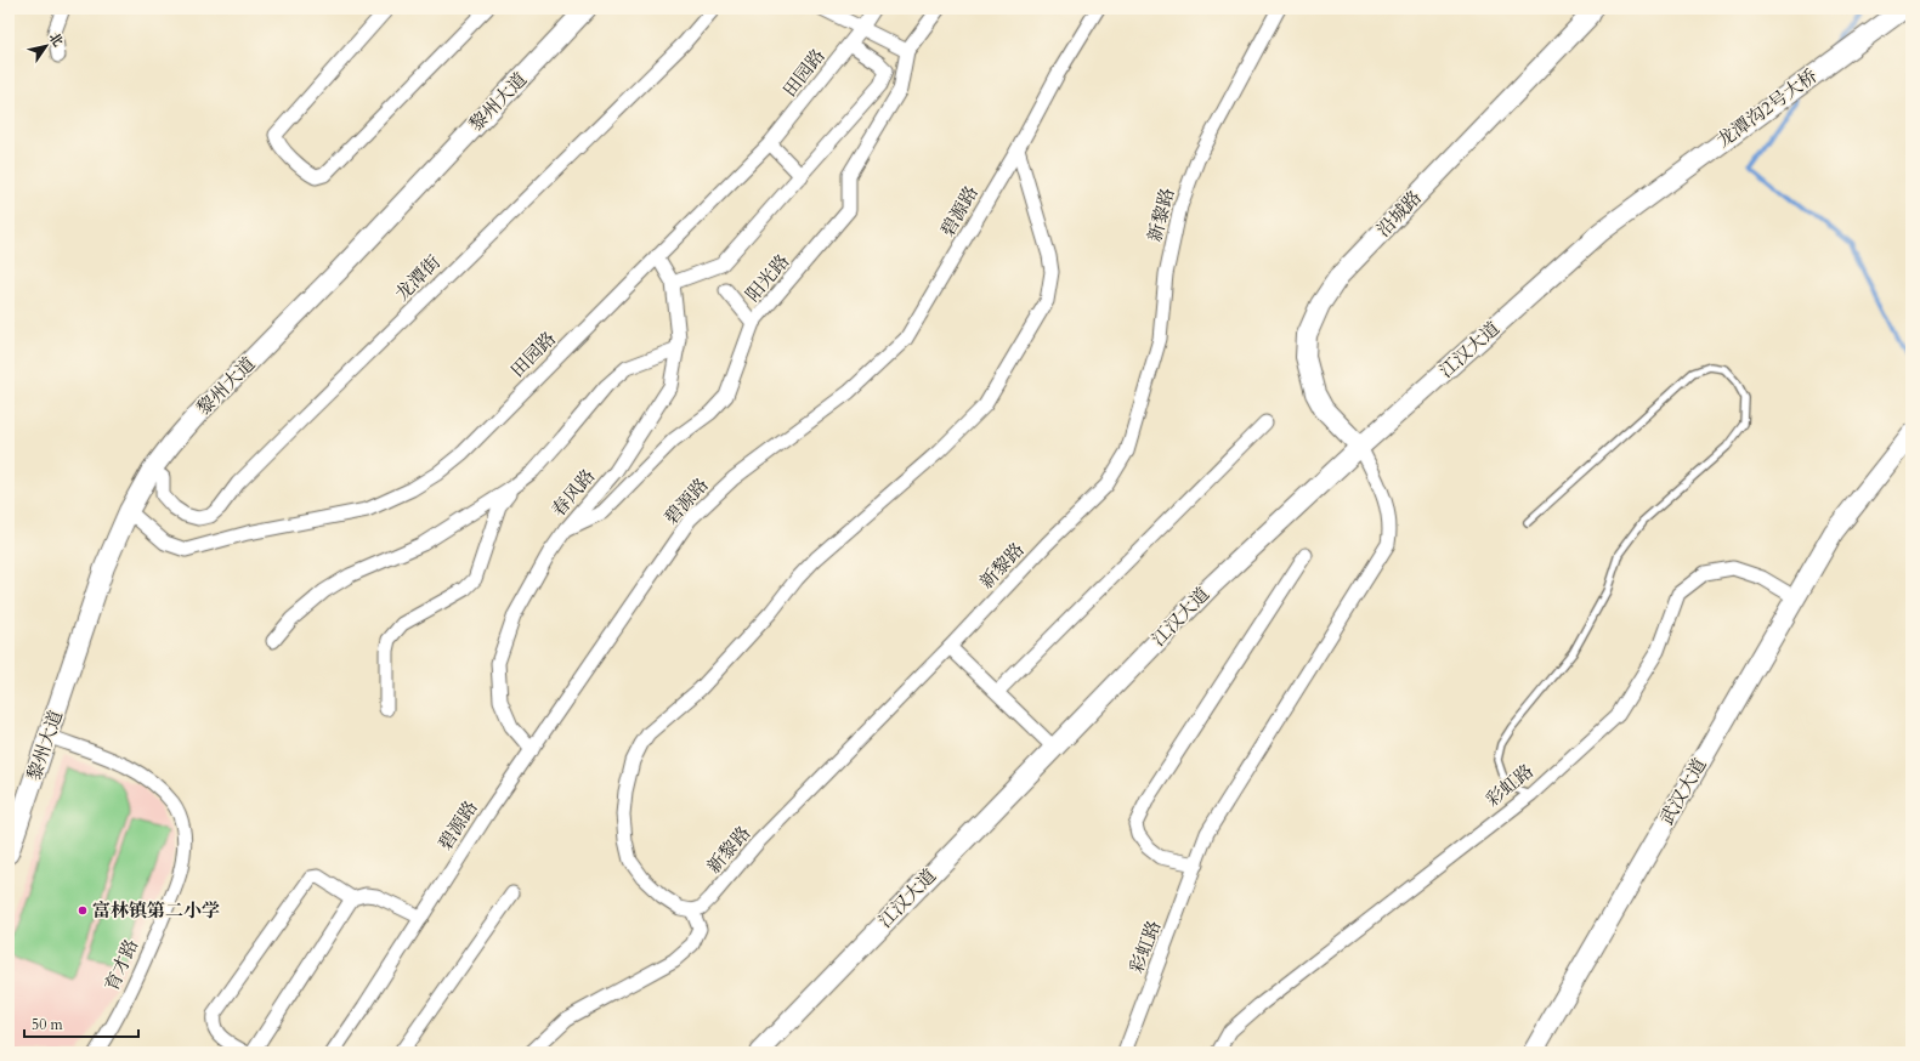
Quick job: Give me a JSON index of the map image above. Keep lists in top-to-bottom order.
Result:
{
  "streets": {
    "main road": [
      "黎州大道",
      "龙潭沟2号大桥",
      "沿城路",
      "江汉大道",
      "武汉大道"
    ],
    "street": [
      "田园路",
      "碧源路",
      "新黎路",
      "龙潭街",
      "阳光路",
      "春风路",
      "彩虹路",
      "育才路"
    ]
  },
  "crossings": [
    ["田园路", "黎州大道"],
    ["田园路", "春风路"],
    ["黎州大道", "龙潭街"],
    ["黎州大道", "育才路"],
    ["龙潭沟2号大桥", "江汉大道"],
    ["碧源路", "春风路"],
    ["沿城路", "江汉大道"],
    ["沿城路", "彩虹路"],
    ["阳光路", "春风路"],
    ["江汉大道", "彩虹路"],
    ["彩虹路", "武汉大道"]
  ],
  "places": ["富林镇第二小学"],
  "scale_bar": "50 m",
  "north": "top right"
}
